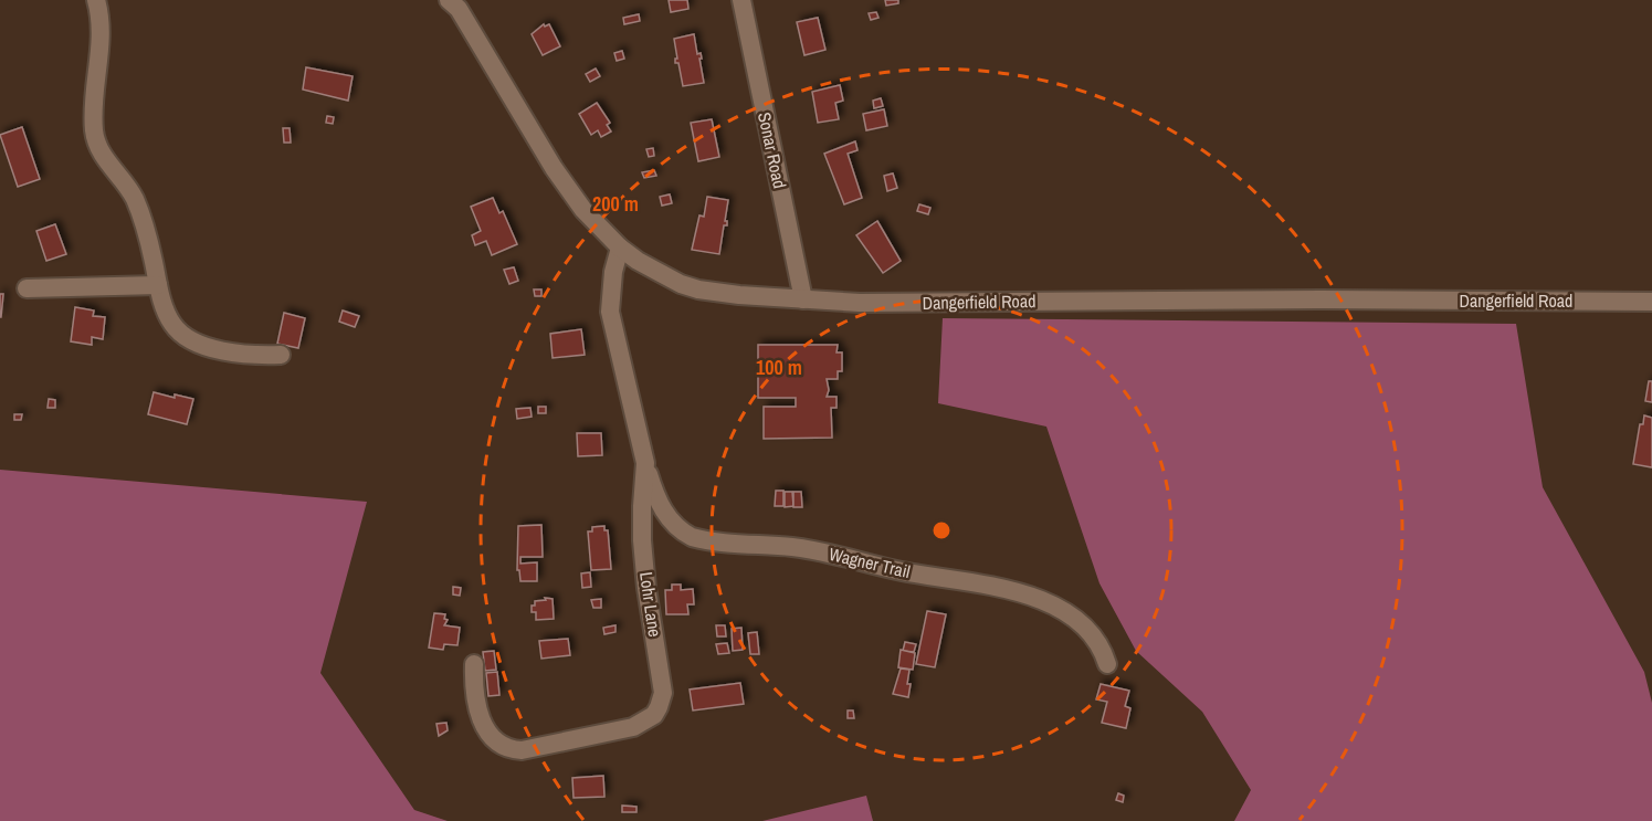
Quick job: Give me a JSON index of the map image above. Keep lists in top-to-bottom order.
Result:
{
  "streets": {
    "street": [
      "Sonar Road",
      "Dangerfield Road",
      "Wagner Trail",
      "Lohr Lane"
    ]
  },
  "crossings": [
    ["Sonar Road", "Dangerfield Road"],
    ["Dangerfield Road", "Lohr Lane"],
    ["Wagner Trail", "Lohr Lane"]
  ],
  "rings": ["200 m", "100 m"]
}
